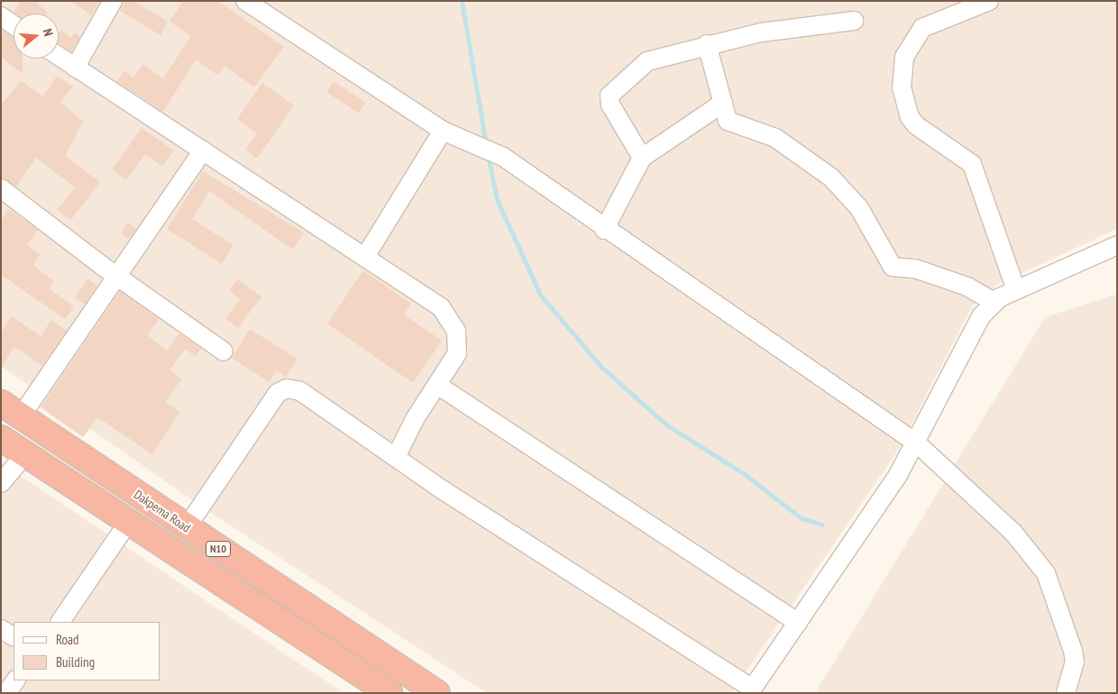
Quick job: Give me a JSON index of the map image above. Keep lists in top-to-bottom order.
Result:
{
  "streets": {
    "highway": ["Dakpema Road", "N10"]
  },
  "legend": ["Road", "Building"],
  "north": "right"
}
